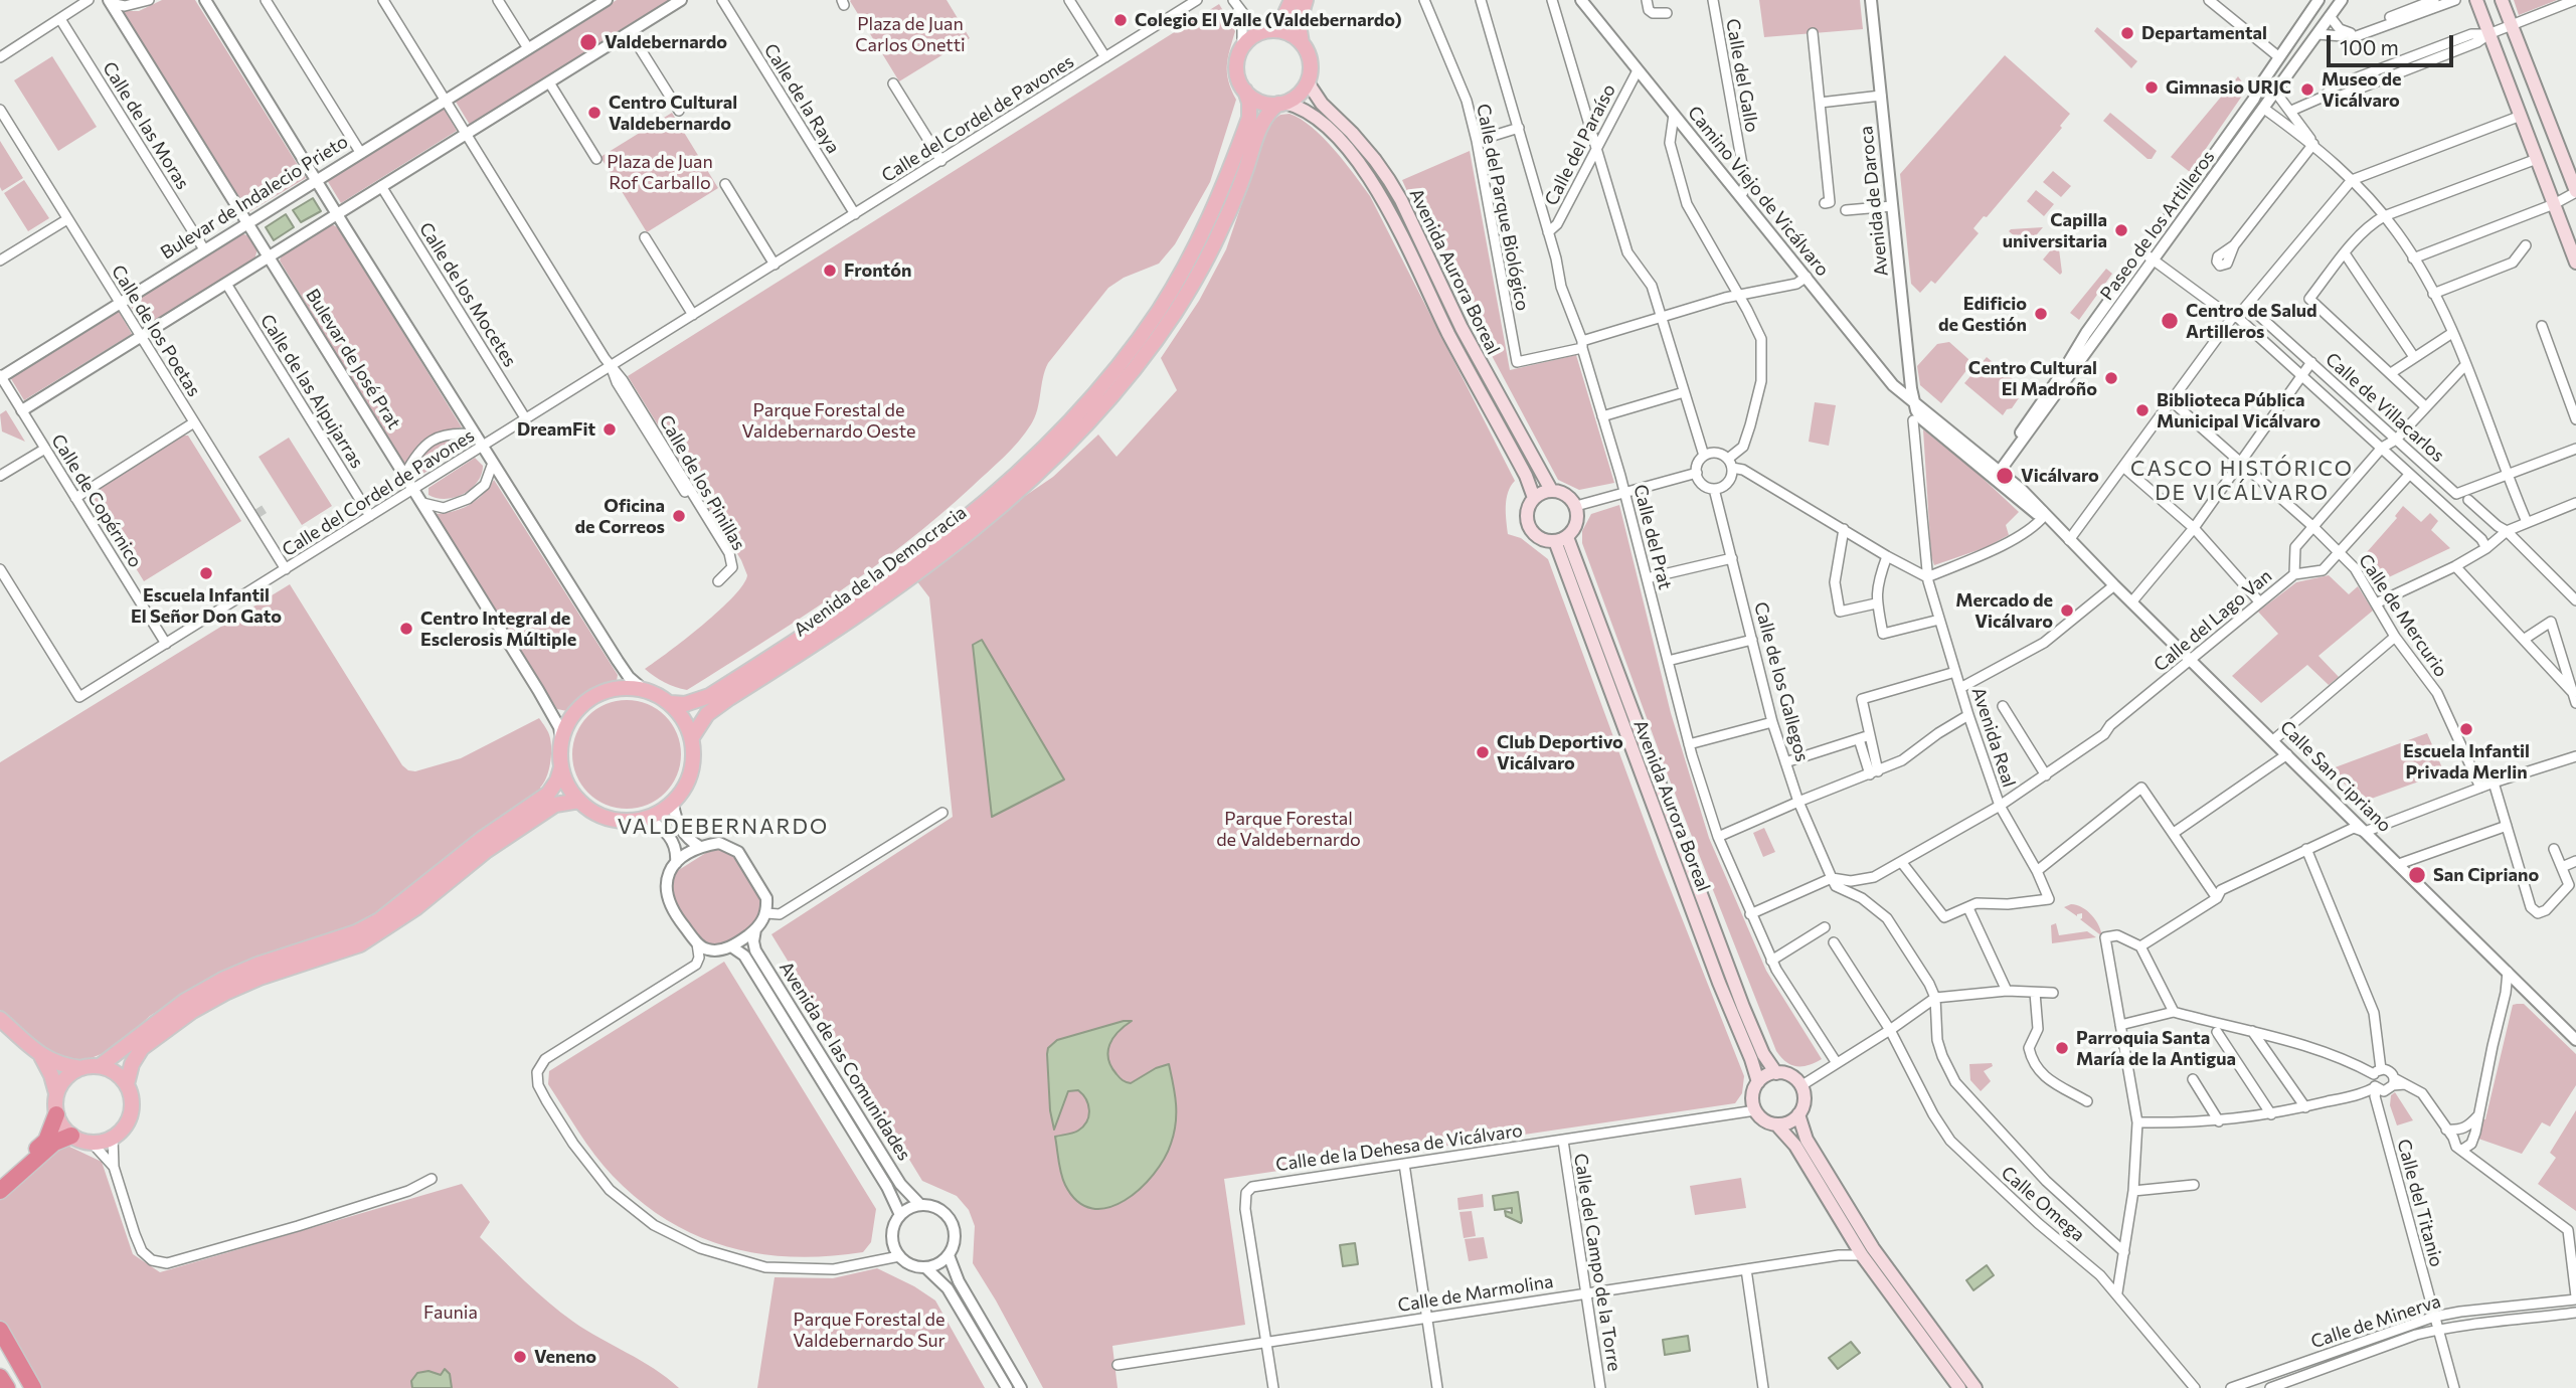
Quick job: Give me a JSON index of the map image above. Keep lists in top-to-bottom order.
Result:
{
  "streets": {
    "main road": ["Avenida Aurora Boreal", "Avenida de la Democracia"],
    "street": [
      "Calle del Gallo",
      "Calle de la Raya",
      "Calle del Cordel de Pavones",
      "Calle de las Moras",
      "Calle del Paraíso",
      "Camino Viejo de Vicálvaro",
      "Bulevar de Indalecio Prieto",
      "Avenida de Daroca",
      "Calle del Parque Biológico",
      "Paseo de los Artilleros",
      "Calle de los Mocetes",
      "Calle de los Poetas",
      "Bulevar de José Prat",
      "Calle de las Alpujarras",
      "Calle de Villacarlos",
      "Calle de los Pinillas",
      "Calle de Copérnico",
      "Calle del Prat",
      "Calle de Mercurio",
      "Calle del Lago Van",
      "Calle de los Gallegos",
      "Avenida Real",
      "Calle San Cipriano",
      "Avenida de las Comunidades",
      "Calle de la Dehesa de Vicálvaro",
      "Calle del Titanio",
      "Calle Omega",
      "Calle del Campo de la Torre",
      "Calle de Marmolina",
      "Calle de Minerva"
    ]
  },
  "crossings": [
    ["Calle del Gallo", "Camino Viejo de Vicálvaro"],
    ["Calle de la Raya", "Calle del Cordel de Pavones"],
    ["Calle del Cordel de Pavones", "Calle de los Mocetes"],
    ["Calle del Cordel de Pavones", "Calle de los Poetas"],
    ["Calle del Cordel de Pavones", "Bulevar de José Prat"],
    ["Calle del Cordel de Pavones", "Calle de las Alpujarras"],
    ["Calle del Cordel de Pavones", "Calle de los Pinillas"],
    ["Calle del Cordel de Pavones", "Calle de Copérnico"],
    ["Calle de las Moras", "Bulevar de Indalecio Prieto"],
    ["Calle del Paraíso", "Camino Viejo de Vicálvaro"],
    ["Calle del Paraíso", "Calle del Prat"],
    ["Camino Viejo de Vicálvaro", "Avenida de Daroca"],
    ["Camino Viejo de Vicálvaro", "Calle del Parque Biológico"],
    ["Camino Viejo de Vicálvaro", "Calle San Cipriano"],
    ["Bulevar de Indalecio Prieto", "Calle de los Poetas"],
    ["Bulevar de Indalecio Prieto", "Bulevar de José Prat"],
    ["Bulevar de Indalecio Prieto", "Calle de los Pinillas"],
    ["Bulevar de Indalecio Prieto", "Calle de Copérnico"],
    ["Avenida de Daroca", "Calle San Cipriano"],
    ["Calle del Parque Biológico", "Calle del Prat"],
    ["Paseo de los Artilleros", "Calle de Villacarlos"],
    ["Paseo de los Artilleros", "Calle San Cipriano"],
    ["Avenida Aurora Boreal", "Avenida de la Democracia"],
    ["Avenida Aurora Boreal", "Calle de la Dehesa de Vicálvaro"],
    ["Bulevar de José Prat", "Avenida de la Democracia"],
    ["Calle de Villacarlos", "Calle del Lago Van"],
    ["Calle de Mercurio", "Calle del Lago Van"],
    ["Calle del Lago Van", "Calle de los Gallegos"],
    ["Calle del Lago Van", "Avenida Real"],
    ["Calle del Lago Van", "Calle San Cipriano"],
    ["Calle de la Dehesa de Vicálvaro", "Calle del Campo de la Torre"],
    ["Calle de la Dehesa de Vicálvaro", "Calle de Marmolina"],
    ["Calle del Titanio", "Calle de Minerva"],
    ["Calle del Campo de la Torre", "Calle de Marmolina"]
  ],
  "districts": ["CASCO HISTÓRICO DE VICÁLVARO", "VALDEBERNARDO"],
  "parks": [
    "Plaza de Juan Carlos Onetti",
    "Plaza de Juan Rof Carballo",
    "Parque Forestal de Valdebernardo Oeste",
    "Parque Forestal de Valdebernardo",
    "Faunia",
    "Parque Forestal de Valdebernardo Sur"
  ],
  "places": [
    "Colegio El Valle (Valdebernardo)",
    "Departamental",
    "Valdebernardo",
    "Gimnasio URJC",
    "Museo de Vicálvaro",
    "Centro Cultural Valdebernardo",
    "Capilla universitaria",
    "Frontón",
    "Edificio de Gestión",
    "Centro de Salud Artilleros",
    "Centro Cultural El Madroño",
    "Biblioteca Pública Municipal Vicálvaro",
    "DreamFit",
    "Vicálvaro",
    "Oficina de Correos",
    "Escuela Infantil El Señor Don Gato",
    "Mercado de Vicálvaro",
    "Centro Integral de Esclerosis Múltiple",
    "Escuela Infantil Privada Merlin",
    "Club Deportivo Vicálvaro",
    "San Cipriano",
    "Parroquia Santa María de la Antigua",
    "Veneno"
  ],
  "scale_bar": "100 m"
}
